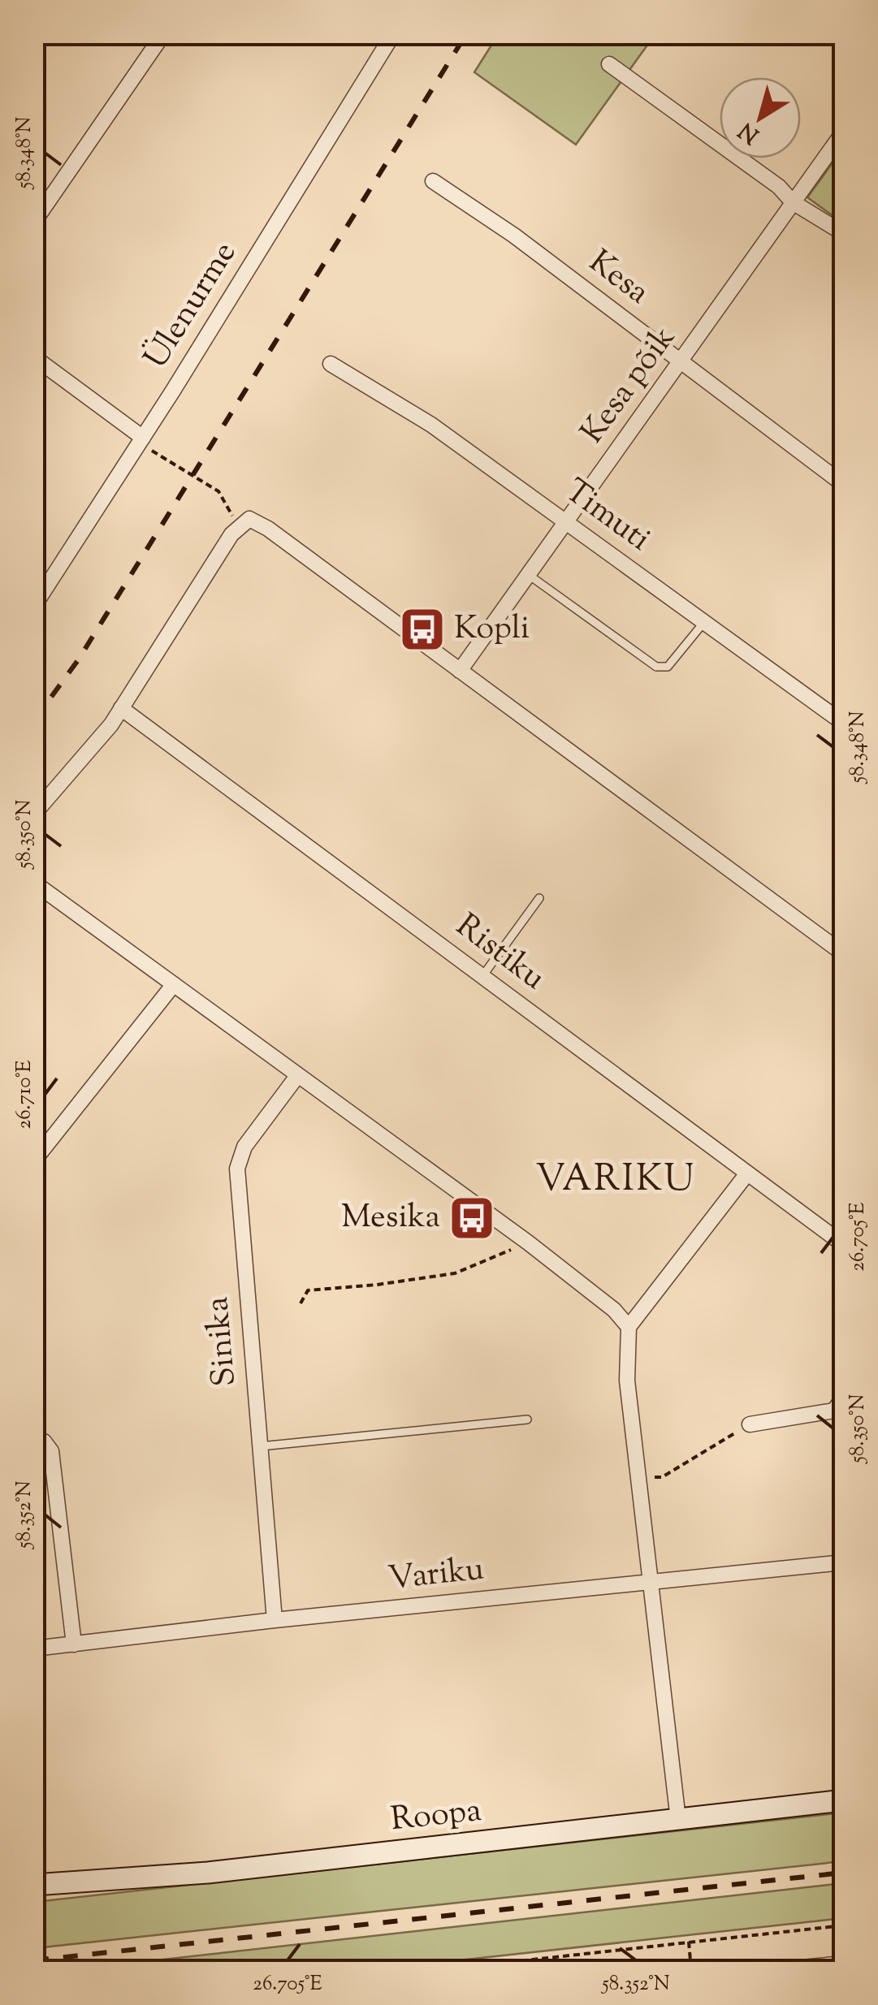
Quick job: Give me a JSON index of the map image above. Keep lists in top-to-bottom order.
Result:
{
  "streets": {
    "street": [
      "Kesa",
      "Ülenurme",
      "Kesa põik",
      "Timuti",
      "Ristiku",
      "Sinika",
      "Variku",
      "Roopa"
    ]
  },
  "crossings": [
    ["Kesa", "Kesa põik"],
    ["Kesa põik", "Timuti"],
    ["Sinika", "Variku"]
  ],
  "districts": ["VARIKU"],
  "places": {
    "bus stop": ["Kopli", "Mesika"]
  },
  "north": "bottom left",
  "coordinates": [
    "58.348°N",
    "58.350°N",
    "26.710°E",
    "26.705°E",
    "58.352°N"
  ]
}
